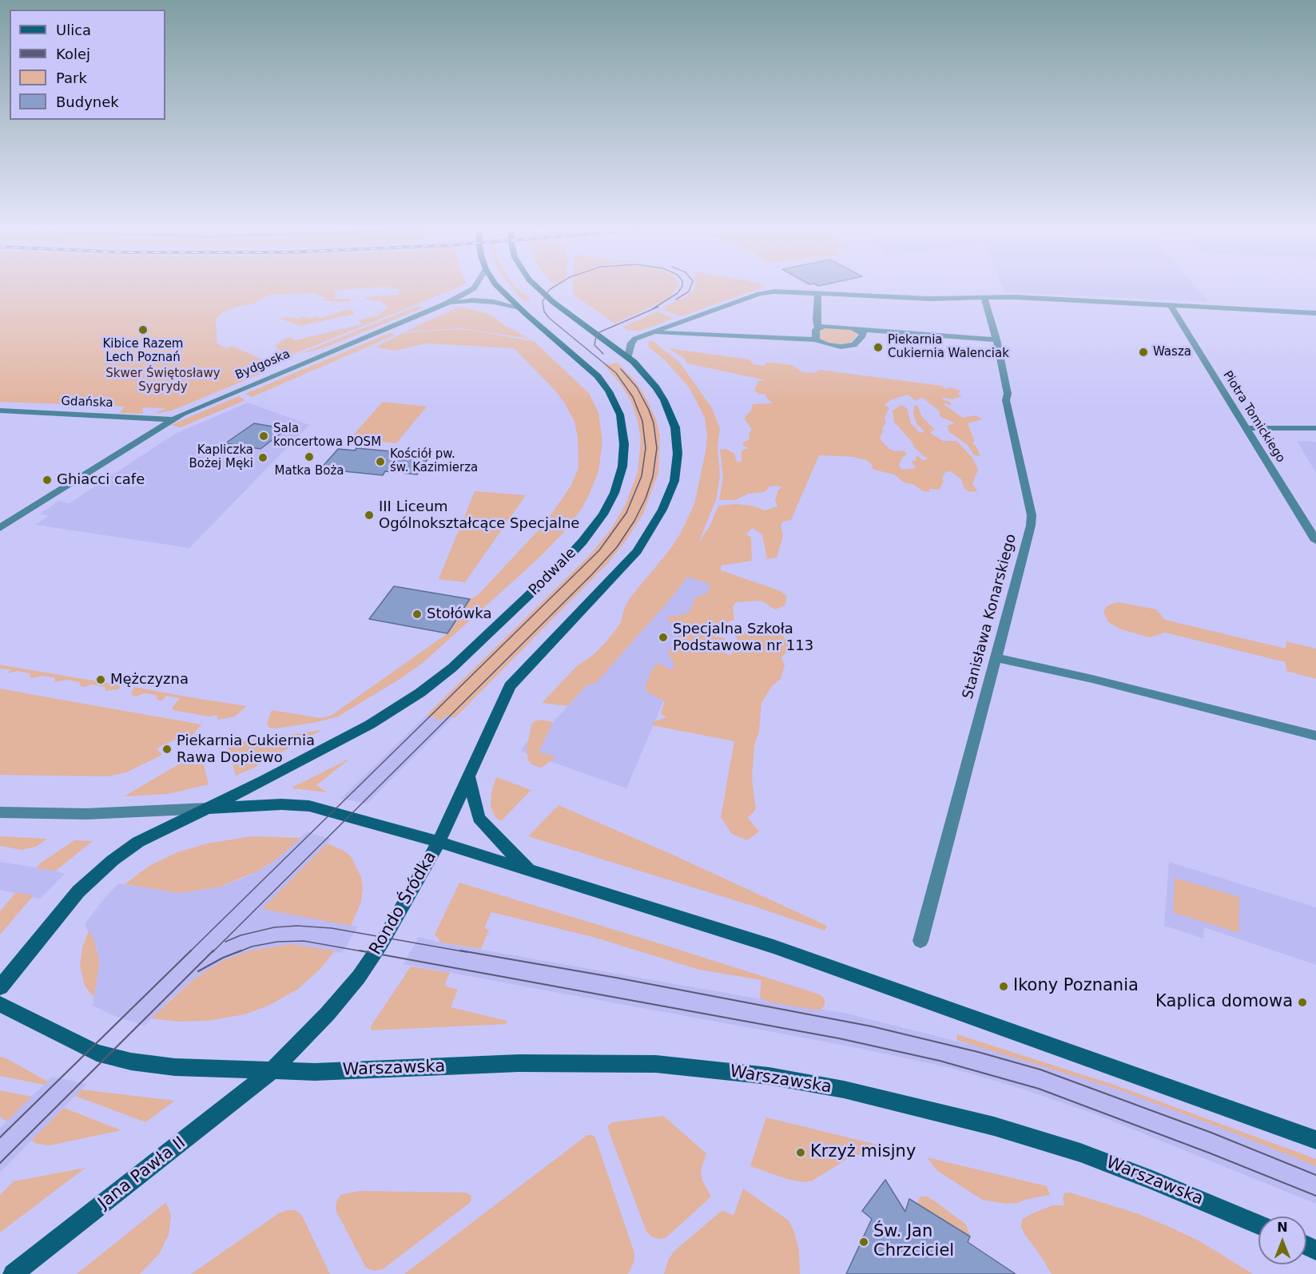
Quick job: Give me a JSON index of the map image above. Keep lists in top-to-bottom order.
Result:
{
  "streets": {
    "main road": [
      "Podwale",
      "Rondo Śródka",
      "Warszawska",
      "Jana Pawła II"
    ],
    "street": [
      "Bydgoska",
      "Gdańska",
      "Piotra Tomickiego",
      "Stanisława Konarskiego"
    ]
  },
  "crossings": [
    ["Bydgoska", "Gdańska"],
    ["Bydgoska", "Podwale"],
    ["Podwale", "Rondo Śródka"],
    ["Rondo Śródka", "Warszawska"],
    ["Rondo Śródka", "Jana Pawła II"],
    ["Warszawska", "Jana Pawła II"]
  ],
  "parks": ["Skwer Świętosławy Sygrydy"],
  "places": [
    "Kibice Razem Lech Poznań",
    "Piekarnia Cukiernia Walenciak",
    "Wasza",
    "Sala koncertowa POSM",
    "Matka Boża",
    "Kapliczka Bożej Męki",
    "Kościół pw. św. Kazimierza",
    "Ghiacci cafe",
    "III Liceum Ogólnokształcące Specjalne",
    "Stołówka",
    "Specjalna Szkoła Podstawowa nr 113",
    "Mężczyzna",
    "Piekarnia Cukiernia Rawa Dopiewo",
    "Ikony Poznania",
    "Kaplica domowa",
    "Krzyż misjny",
    "Św. Jan Chrzciciel"
  ],
  "legend": [
    "Ulica",
    "Kolej",
    "Park",
    "Budynek"
  ],
  "north": "top"
}
